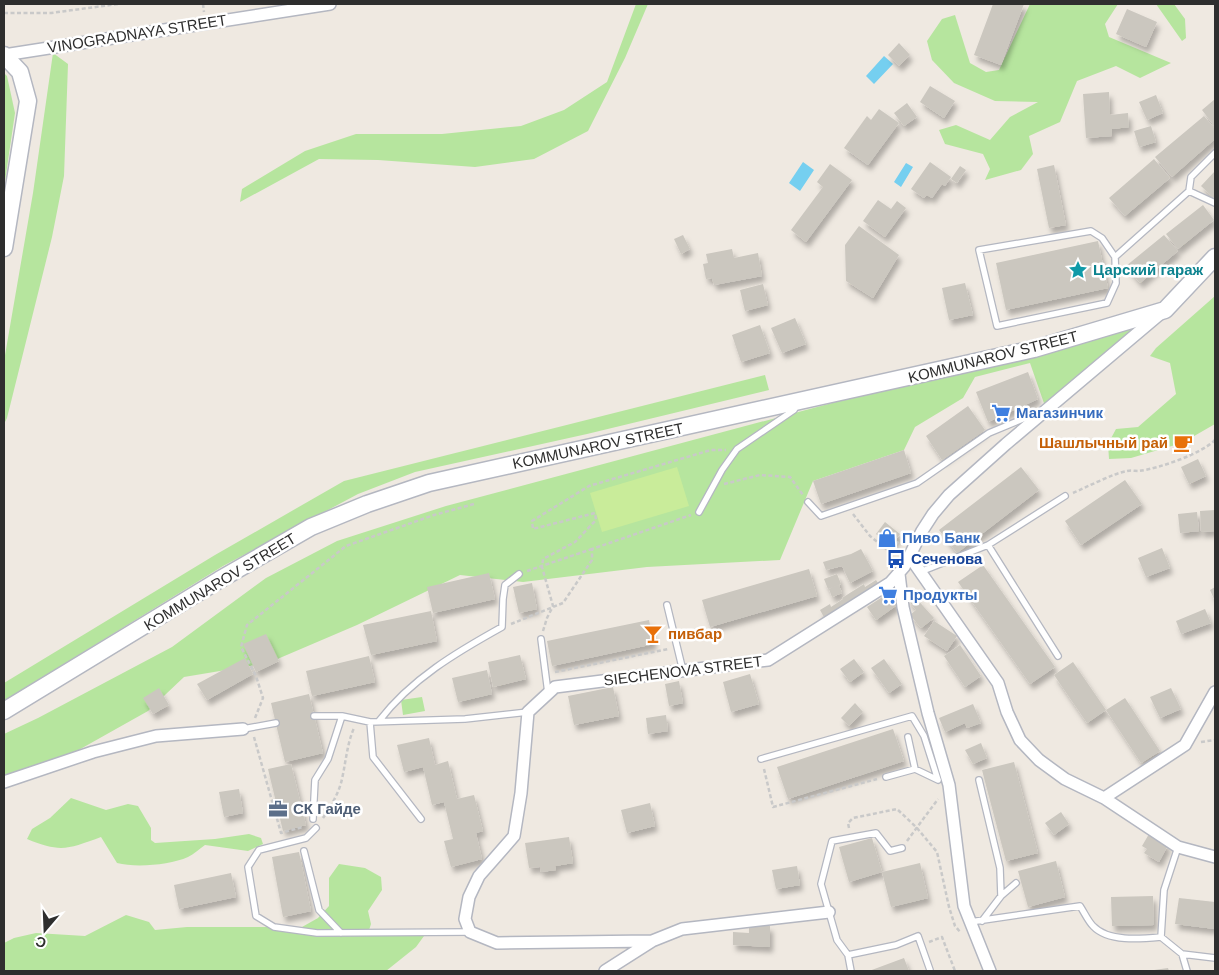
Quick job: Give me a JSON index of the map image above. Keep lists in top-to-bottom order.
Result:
{
  "streets": {
    "main road": ["KOMMUNAROV STREET"],
    "street": ["VINOGRADNAYA STREET", "SIECHENOVA STREET"]
  },
  "crossings": [
    ["KOMMUNAROV STREET", "SIECHENOVA STREET"]
  ],
  "places": {
    "place": ["Царский гараж"],
    "supermarket": ["Магазинчик", "Продукты"],
    "cafe": ["Шашлычный рай"],
    "shop": ["Пиво Банк"],
    "bus stop": ["Сеченова"],
    "bar": ["пивбар"],
    "office": ["СК Гайде"]
  },
  "north": "bottom"
}
